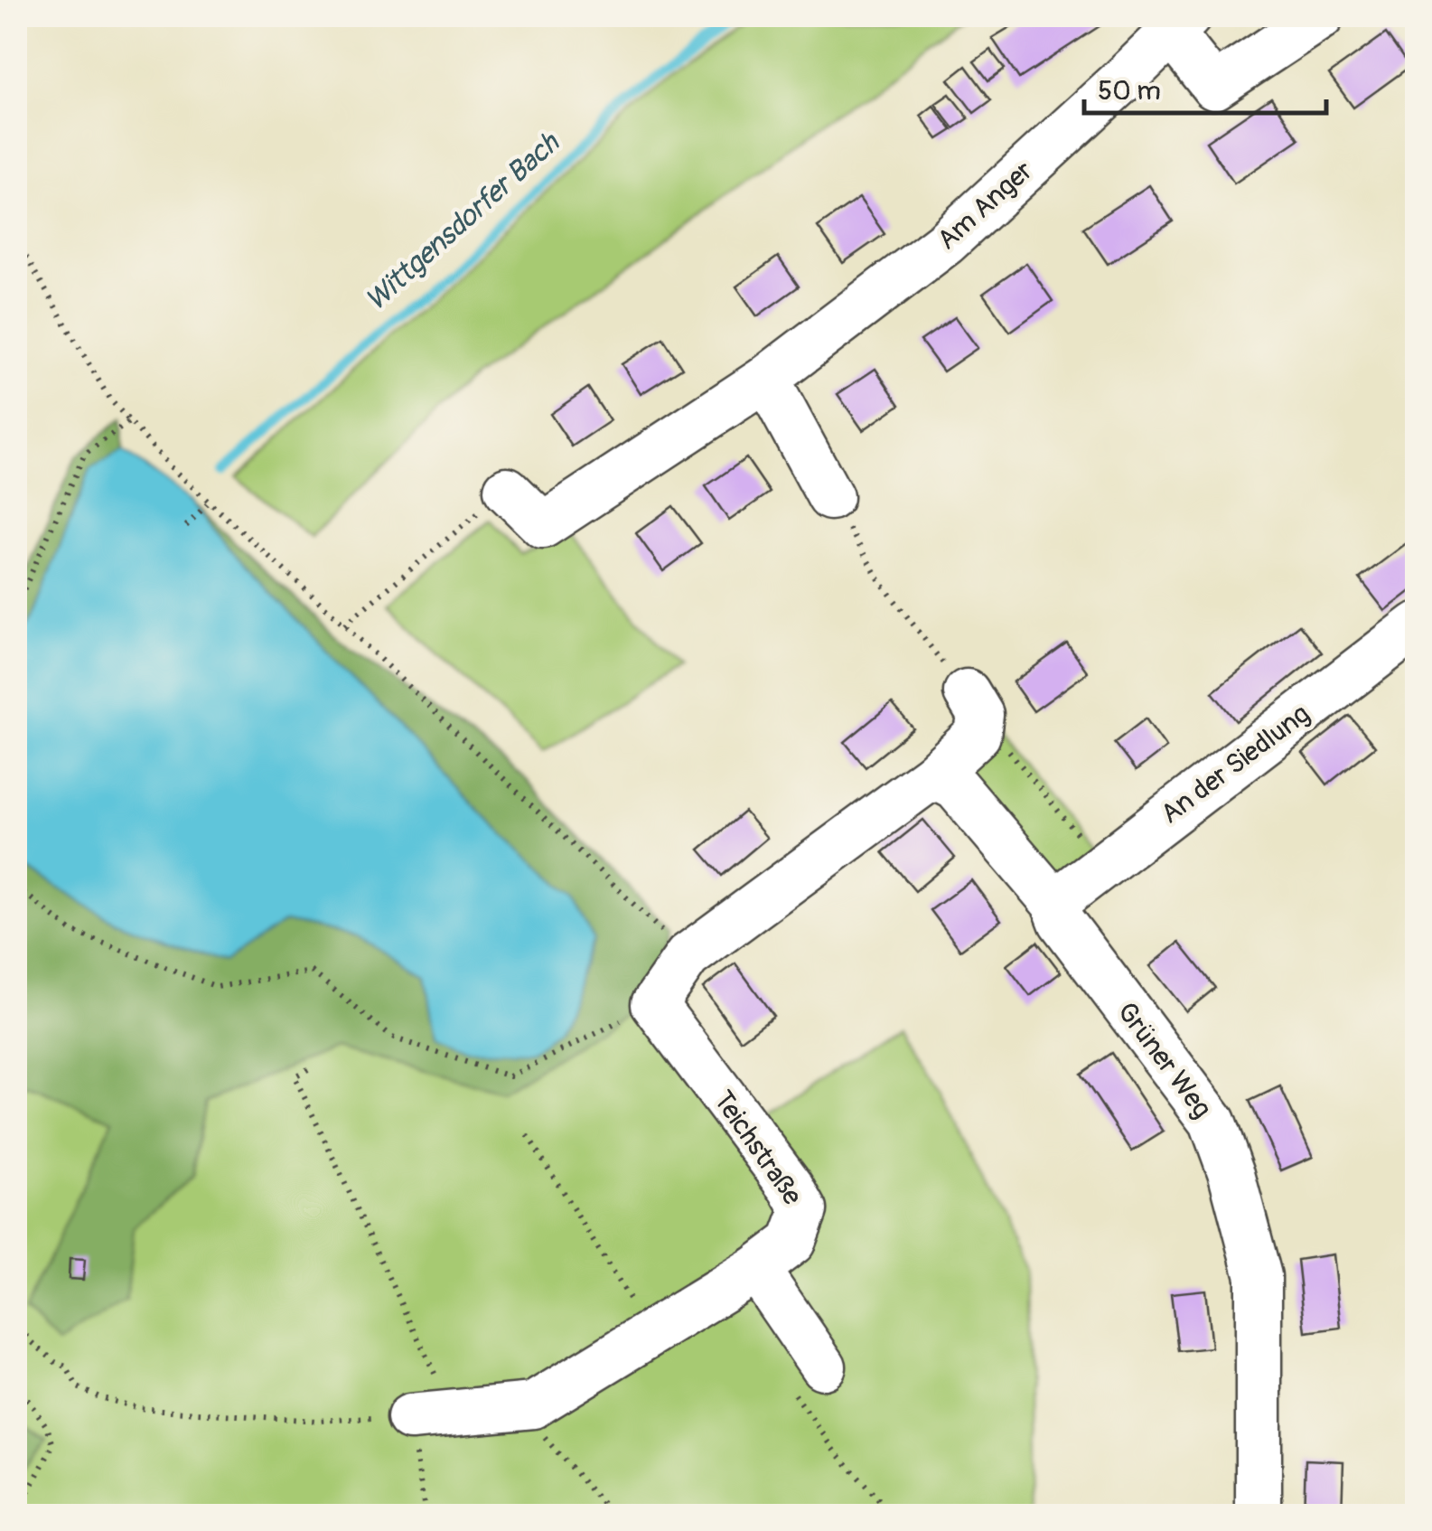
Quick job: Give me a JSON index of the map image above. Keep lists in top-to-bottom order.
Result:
{
  "streets": {
    "street": [
      "Am Anger",
      "An der Siedlung",
      "Grüner Weg",
      "Teichstraße"
    ]
  },
  "crossings": [
    ["An der Siedlung", "Grüner Weg"]
  ],
  "water": ["Wittgensdorfer Bach"],
  "scale_bar": "50 m"
}
